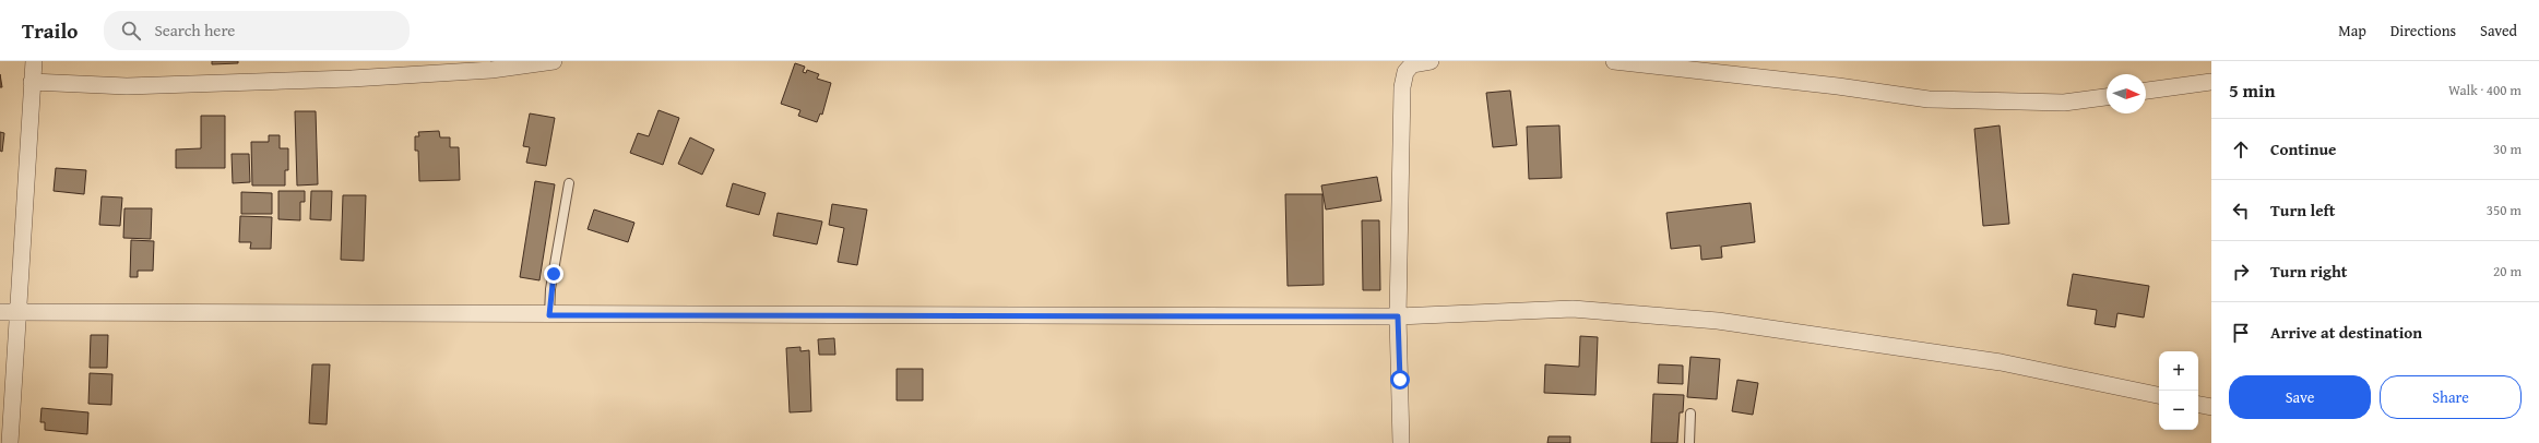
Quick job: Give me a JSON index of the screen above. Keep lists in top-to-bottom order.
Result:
{
  "north": "right",
  "page": {
    "header": "Trailo",
    "search": "Search here",
    "nav": ["Map", "Directions", "Saved"],
    "heading": ["5 min", "Walk · 400 m"],
    "list": [
      ["Continue", "30 m"],
      ["Turn left", "350 m"],
      ["Turn right", "20 m"],
      "Arrive at destination"
    ],
    "map_buttons": ["+", "−"],
    "buttons": ["Save", "Share"]
  }
}
